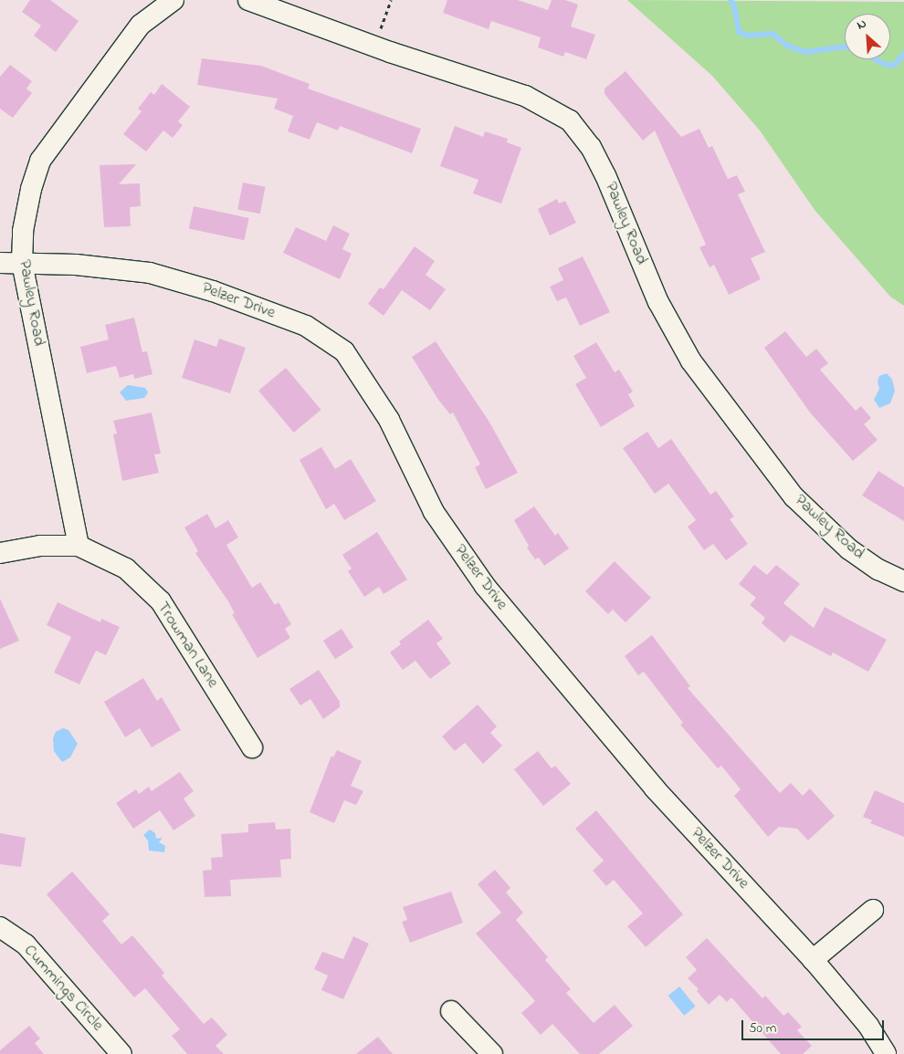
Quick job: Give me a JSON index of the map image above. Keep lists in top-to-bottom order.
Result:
{
  "streets": {
    "street": [
      "Pawley Road",
      "Pelzer Drive",
      "Trowman Lane",
      "Cummings Circle"
    ]
  },
  "crossings": [
    ["Pawley Road", "Pelzer Drive"],
    ["Pawley Road", "Trowman Lane"]
  ],
  "scale_bar": "50 m",
  "north": "top left"
}
